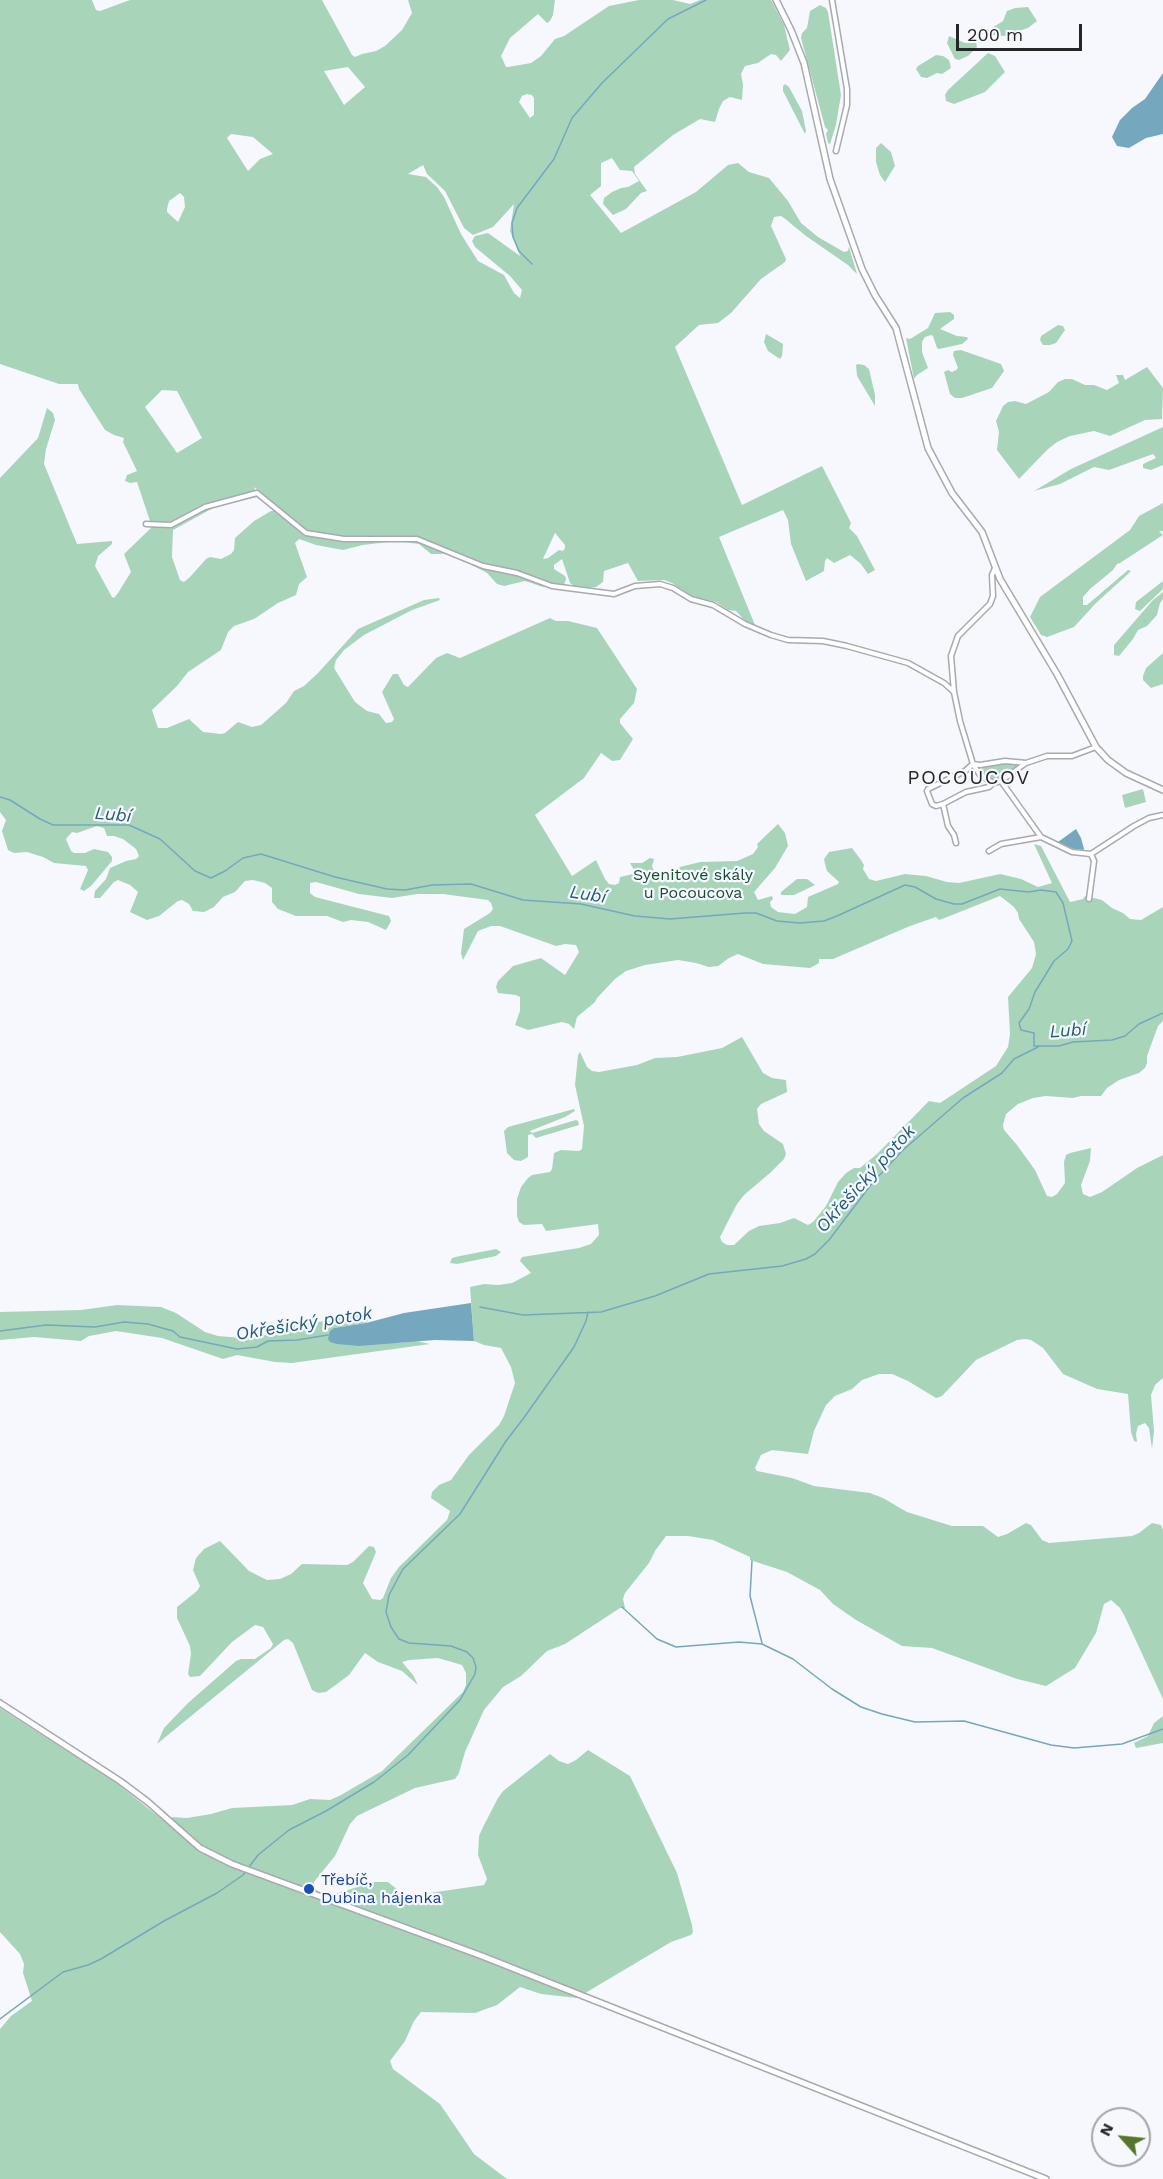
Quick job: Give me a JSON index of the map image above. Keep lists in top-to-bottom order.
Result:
{
  "districts": ["POCOUCOV"],
  "water": ["Lubí", "Okřešický potok"],
  "parks": ["Syenitové skály u Pocoucova"],
  "places": ["Třebíč, Dubina hájenka"],
  "scale_bar": "200 m",
  "north": "top left"
}
